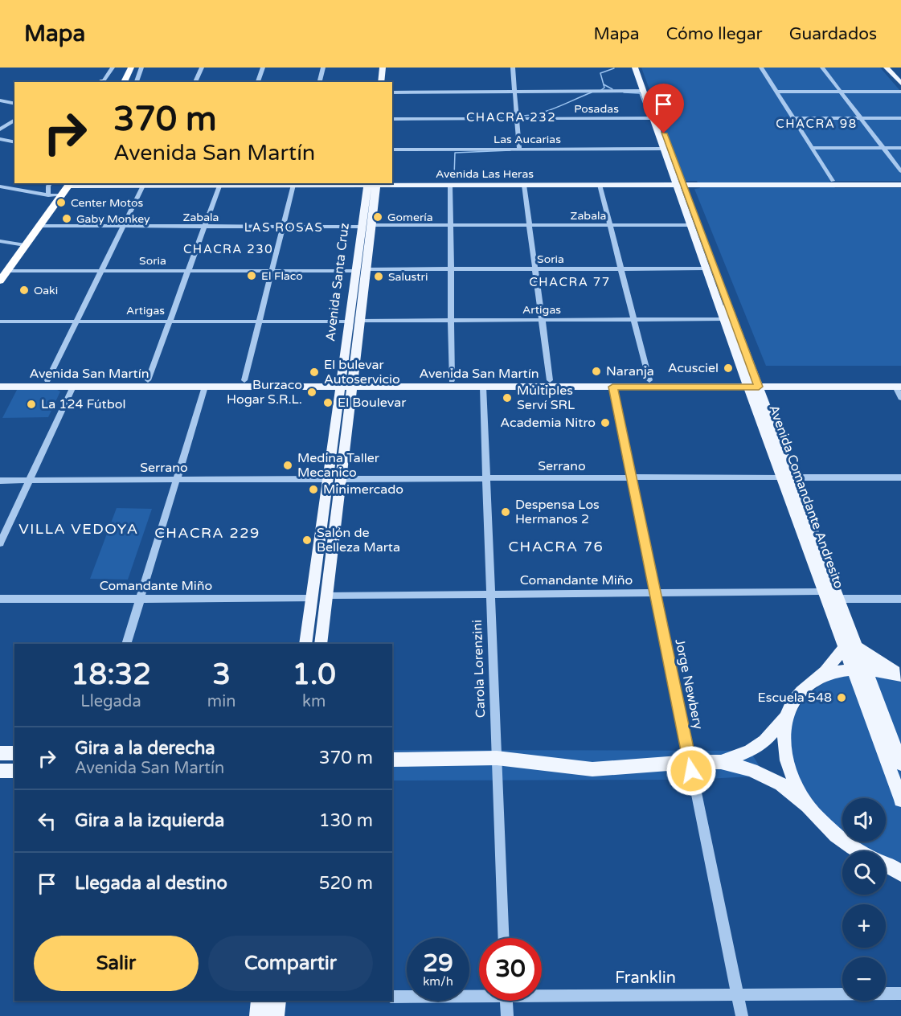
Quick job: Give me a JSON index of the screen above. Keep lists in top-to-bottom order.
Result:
{
  "streets": {
    "main road": [
      "Avenida Las Heras",
      "Avenida Santa Cruz",
      "Avenida San Martín",
      "Avenida Comandante Andresito"
    ],
    "street": [
      "Posadas",
      "Las Aucarias",
      "Zabala",
      "Soria",
      "Artigas",
      "Serrano",
      "Comandante Miño",
      "Carola Lorenzini",
      "Jorge Newbery",
      "Franklin"
    ]
  },
  "crossings": [
    ["Posadas", "Avenida Comandante Andresito"],
    ["Las Aucarias", "Avenida Comandante Andresito"],
    ["Avenida Las Heras", "Avenida Santa Cruz"],
    ["Avenida Las Heras", "Avenida Comandante Andresito"],
    ["Zabala", "Avenida Santa Cruz"],
    ["Zabala", "Avenida Comandante Andresito"],
    ["Soria", "Avenida Santa Cruz"],
    ["Soria", "Avenida Comandante Andresito"],
    ["Avenida Santa Cruz", "Artigas"],
    ["Avenida Santa Cruz", "Avenida San Martín"],
    ["Avenida Santa Cruz", "Serrano"],
    ["Avenida Santa Cruz", "Comandante Miño"],
    ["Artigas", "Avenida Comandante Andresito"],
    ["Avenida San Martín", "Avenida Comandante Andresito"],
    ["Avenida San Martín", "Carola Lorenzini"],
    ["Avenida San Martín", "Jorge Newbery"],
    ["Serrano", "Avenida Comandante Andresito"],
    ["Serrano", "Carola Lorenzini"],
    ["Serrano", "Jorge Newbery"],
    ["Avenida Comandante Andresito", "Comandante Miño"],
    ["Comandante Miño", "Carola Lorenzini"],
    ["Comandante Miño", "Jorge Newbery"],
    ["Jorge Newbery", "Franklin"]
  ],
  "districts": [
    "CHACRA 232",
    "CHACRA 98",
    "LAS ROSAS",
    "CHACRA 230",
    "CHACRA 77",
    "VILLA VEDOYA",
    "CHACRA 229",
    "CHACRA 76"
  ],
  "places": [
    "Center Motos",
    "Gomería",
    "Gaby Monkey",
    "El Flaco",
    "Salustri",
    "Oaki",
    "Acusciel",
    "Naranja",
    "El bulevar Autoservicio",
    "Burzaco Hogar S.R.L.",
    "Múltiples Serví SRL",
    "El Boulevar",
    "La 124 Fútbol",
    "Academia Nitro",
    "Medina Taller Mecanico",
    "Minimercado",
    "Despensa Los Hermanos 2",
    "Salón de Belleza Marta",
    "Escuela 548"
  ],
  "page": {
    "header": "Mapa",
    "nav": ["Mapa", "Cómo llegar", "Guardados"],
    "turn": ["370 m", "Avenida San Martín"],
    "eta": [
      "18:32",
      "Llegada",
      "3",
      "min",
      "1.0",
      "km"
    ],
    "list": [
      {
        "name": "Gira a la derecha",
        "note": "Avenida San Martín",
        "value": "370 m"
      },
      {
        "name": "Gira a la izquierda",
        "value": "130 m"
      },
      {
        "name": "Llegada al destino",
        "value": "520 m"
      }
    ],
    "map_buttons": ["+", "−"],
    "buttons": ["Salir", "Compartir"],
    "speed": "29 km/h",
    "limit": "30"
  }
}
